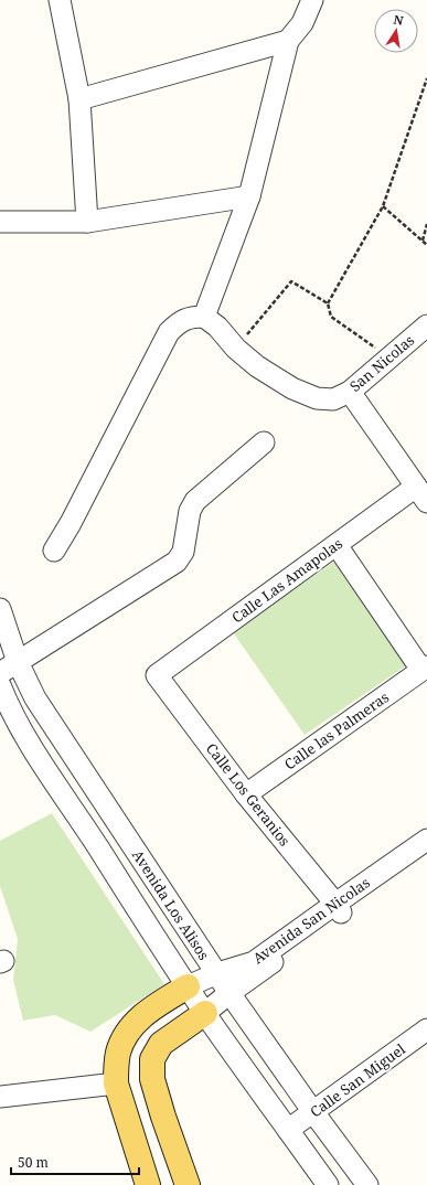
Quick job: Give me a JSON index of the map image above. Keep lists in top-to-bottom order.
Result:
{
  "streets": {
    "street": [
      "San Nicolas",
      "Calle Las Amapolas",
      "Calle las Palmeras",
      "Calle Los Geranios",
      "Avenida Los Alisos",
      "Avenida San Nicolas",
      "Calle San Miguel"
    ]
  },
  "crossings": [
    ["Calle Las Amapolas", "Calle Los Geranios"],
    ["Calle las Palmeras", "Calle Los Geranios"],
    ["Calle Los Geranios", "Avenida San Nicolas"],
    ["Avenida Los Alisos", "Avenida San Nicolas"],
    ["Avenida Los Alisos", "Calle San Miguel"]
  ],
  "scale_bar": "50 m",
  "north": "top"
}
